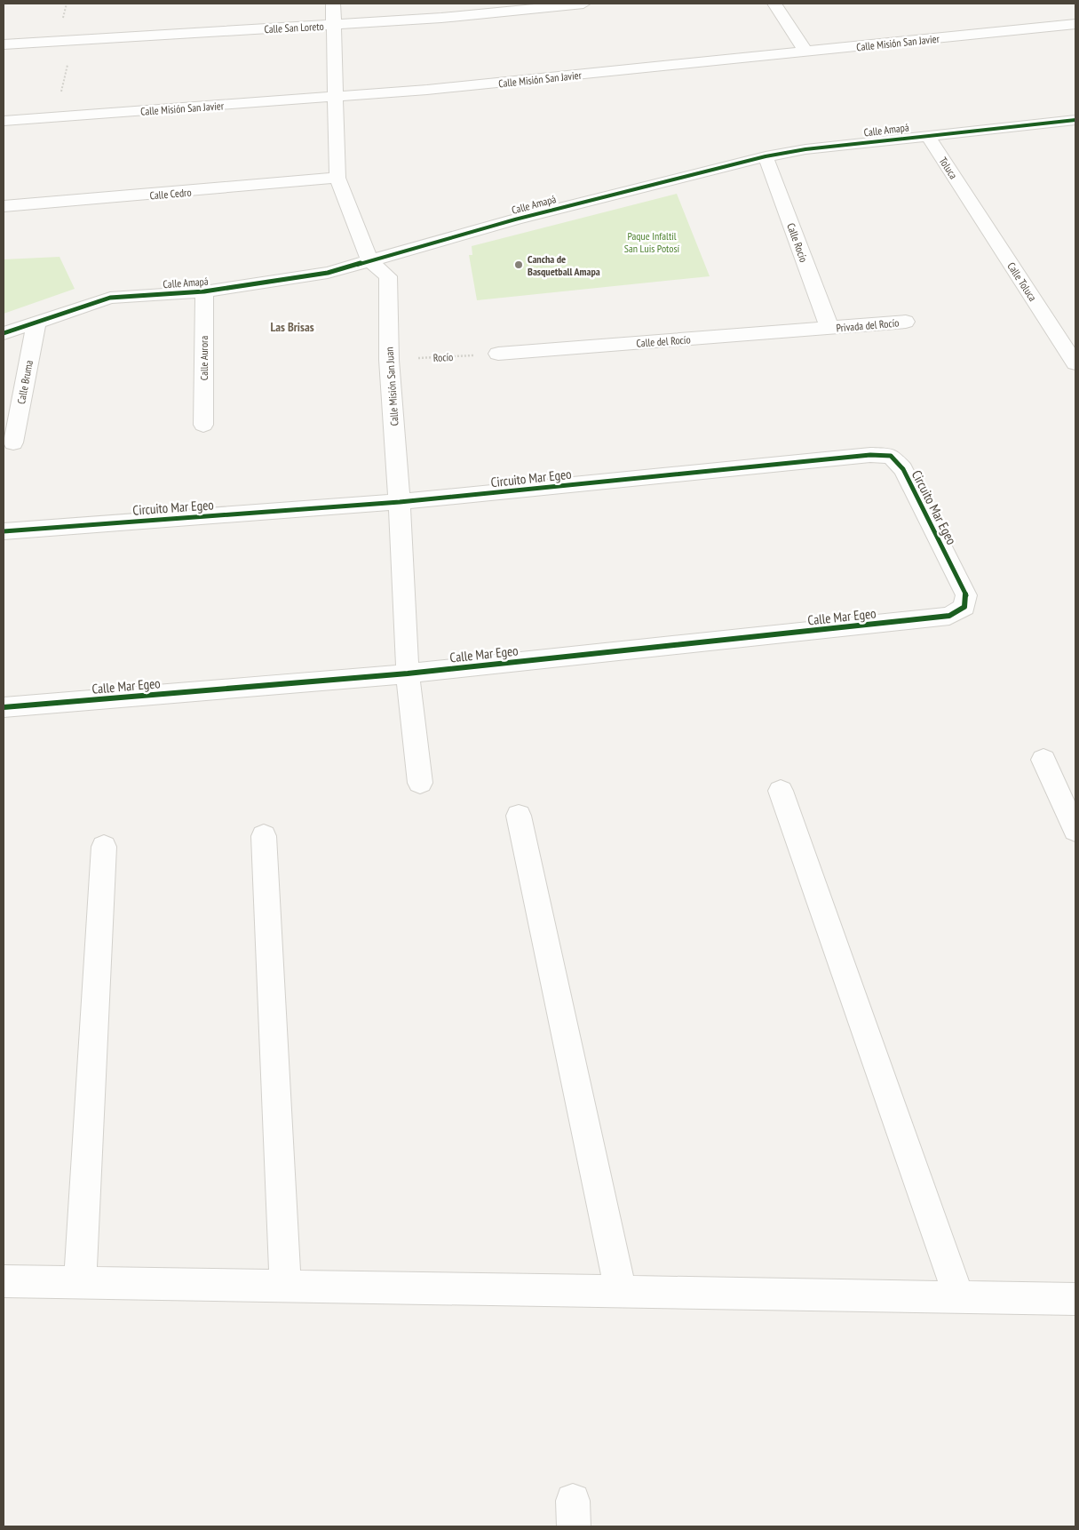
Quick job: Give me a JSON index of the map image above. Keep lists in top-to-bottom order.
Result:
{
  "streets": {
    "street": [
      "Calle San Loreto",
      "Calle Misión San Javier",
      "Calle Amapá",
      "Toluca",
      "Calle Cedro",
      "Calle Rocío",
      "Calle Toluca",
      "Privada del Rocío",
      "Calle del Rocío",
      "Calle Aurora",
      "Calle Bruma",
      "Calle Misión San Juan",
      "Circuito Mar Egeo",
      "Calle Mar Egeo"
    ],
    "path": ["Rocío"]
  },
  "crossings": [
    ["Calle San Loreto", "Calle Misión San Juan"],
    ["Calle Misión San Javier", "Calle Misión San Juan"],
    ["Calle Amapá", "Toluca"],
    ["Calle Amapá", "Calle Rocío"],
    ["Calle Amapá", "Calle Aurora"],
    ["Calle Amapá", "Calle Bruma"],
    ["Calle Amapá", "Calle Misión San Juan"],
    ["Toluca", "Calle Toluca"],
    ["Calle Cedro", "Calle Misión San Juan"],
    ["Calle Rocío", "Privada del Rocío"],
    ["Calle Rocío", "Calle del Rocío"],
    ["Privada del Rocío", "Calle del Rocío"],
    ["Calle del Rocío", "Rocío"],
    ["Rocío", "Calle Misión San Juan"],
    ["Calle Misión San Juan", "Circuito Mar Egeo"],
    ["Calle Misión San Juan", "Calle Mar Egeo"],
    ["Circuito Mar Egeo", "Calle Mar Egeo"]
  ],
  "districts": ["Las Brisas"],
  "parks": ["Paque Infaltil San Luis Potosí"],
  "places": ["Cancha de Basquetball Amapa"]
}
